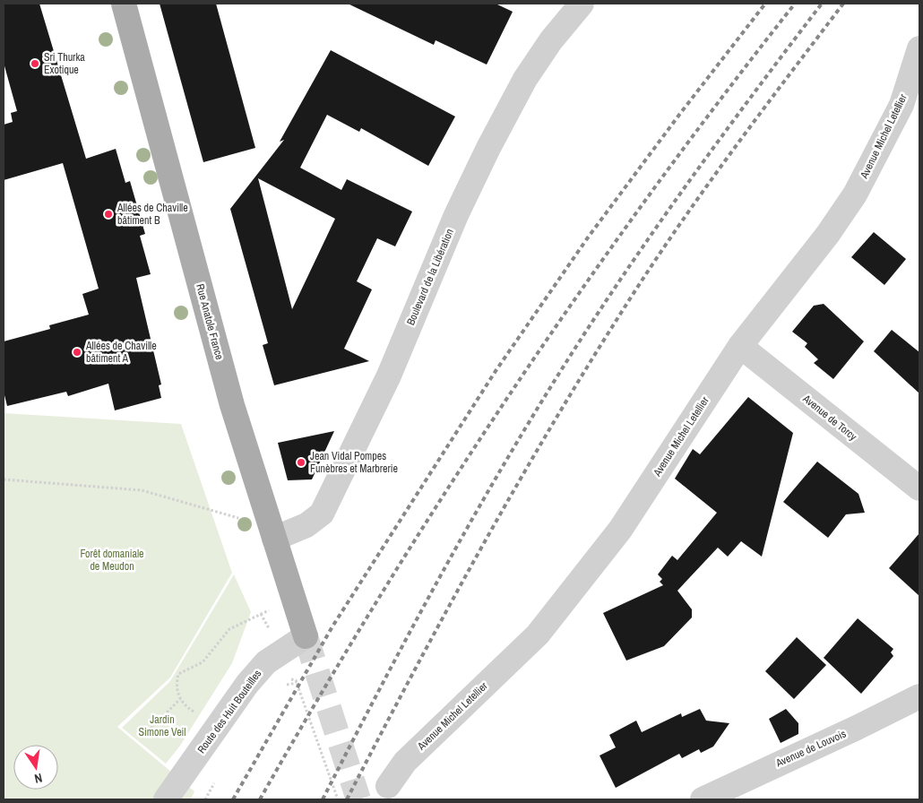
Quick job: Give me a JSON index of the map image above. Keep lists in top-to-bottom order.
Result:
{
  "streets": {
    "main road": ["Rue Anatole France"],
    "street": [
      "Avenue Michel Letellier",
      "Boulevard de la Libération",
      "Avenue de Torcy",
      "Route des Huit Bouteilles",
      "Avenue de Louvois"
    ]
  },
  "crossings": [
    ["Avenue Michel Letellier", "Avenue de Torcy"],
    ["Boulevard de la Libération", "Rue Anatole France"],
    ["Rue Anatole France", "Route des Huit Bouteilles"]
  ],
  "parks": ["Forêt domaniale de Meudon", "Jardin Simone Veil"],
  "places": [
    "Sri Thurka Exotique",
    "Allées de Chaville bâtiment B",
    "Allées de Chaville bâtiment A",
    "Jean Vidal Pompes Funèbres et Marbrerie"
  ],
  "north": "bottom"
}
